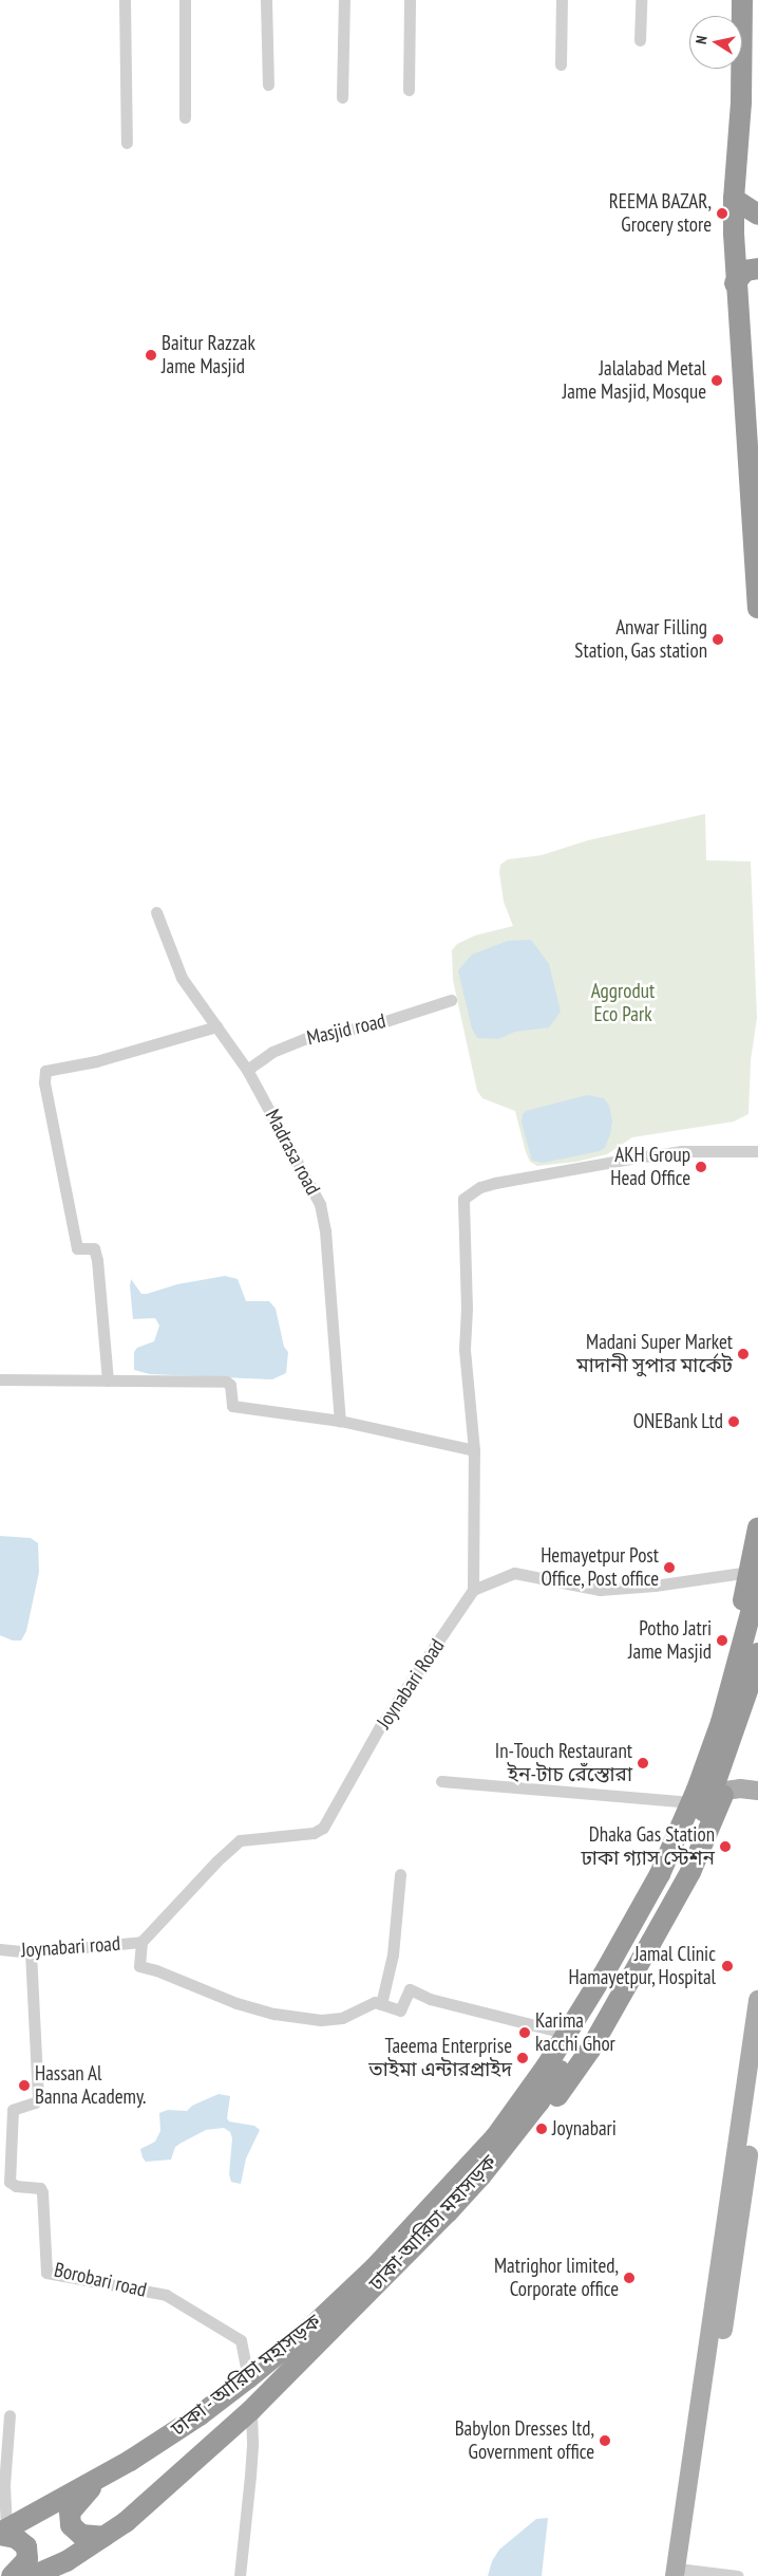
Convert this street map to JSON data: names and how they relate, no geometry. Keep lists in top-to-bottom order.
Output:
{
  "streets": {
    "highway": ["ঢাকা-আরিচা মহাসড়ক", "ঢাকা - আরিচা মহাসড়ক"],
    "street": [
      "Masjid road",
      "Madrasa road",
      "Joynabari Road",
      "Joynabari road",
      "Borobari road"
    ]
  },
  "crossings": [
    ["Masjid road", "Madrasa road"],
    ["Joynabari Road", "Joynabari road"],
    ["Joynabari road", "Borobari road"],
    ["ঢাকা-আরিচা মহাসড়ক", "ঢাকা - আরিচা মহাসড়ক"],
    ["Borobari road", "ঢাকা - আরিচা মহাসড়ক"]
  ],
  "parks": ["Aggrodut Eco Park"],
  "places": [
    "REEMA BAZAR, Grocery store",
    "Baitur Razzak Jame Masjid",
    "Jalalabad Metal Jame Masjid, Mosque",
    "Anwar Filling Station, Gas station",
    "AKH Group Head Office",
    "Madani Super Market মাদানী সুপার মার্কেট",
    "ONEBank Ltd",
    "Hemayetpur Post Office, Post office",
    "Potho Jatri Jame Masjid",
    "In-Touch Restaurant ইন-টাচ রেঁস্তোরা",
    "Dhaka Gas Station ঢাকা গ্যাস স্টেশন",
    "Jamal Clinic Hamayetpur, Hospital",
    "Karima kacchi Ghor",
    "Taeema Enterprise তাইমা এন্টারপ্রাইদ",
    "Hassan Al Banna Academy.",
    "Joynabari",
    "Matrighor limited, Corporate office",
    "Babylon Dresses ltd, Government office"
  ],
  "north": "left"
}
